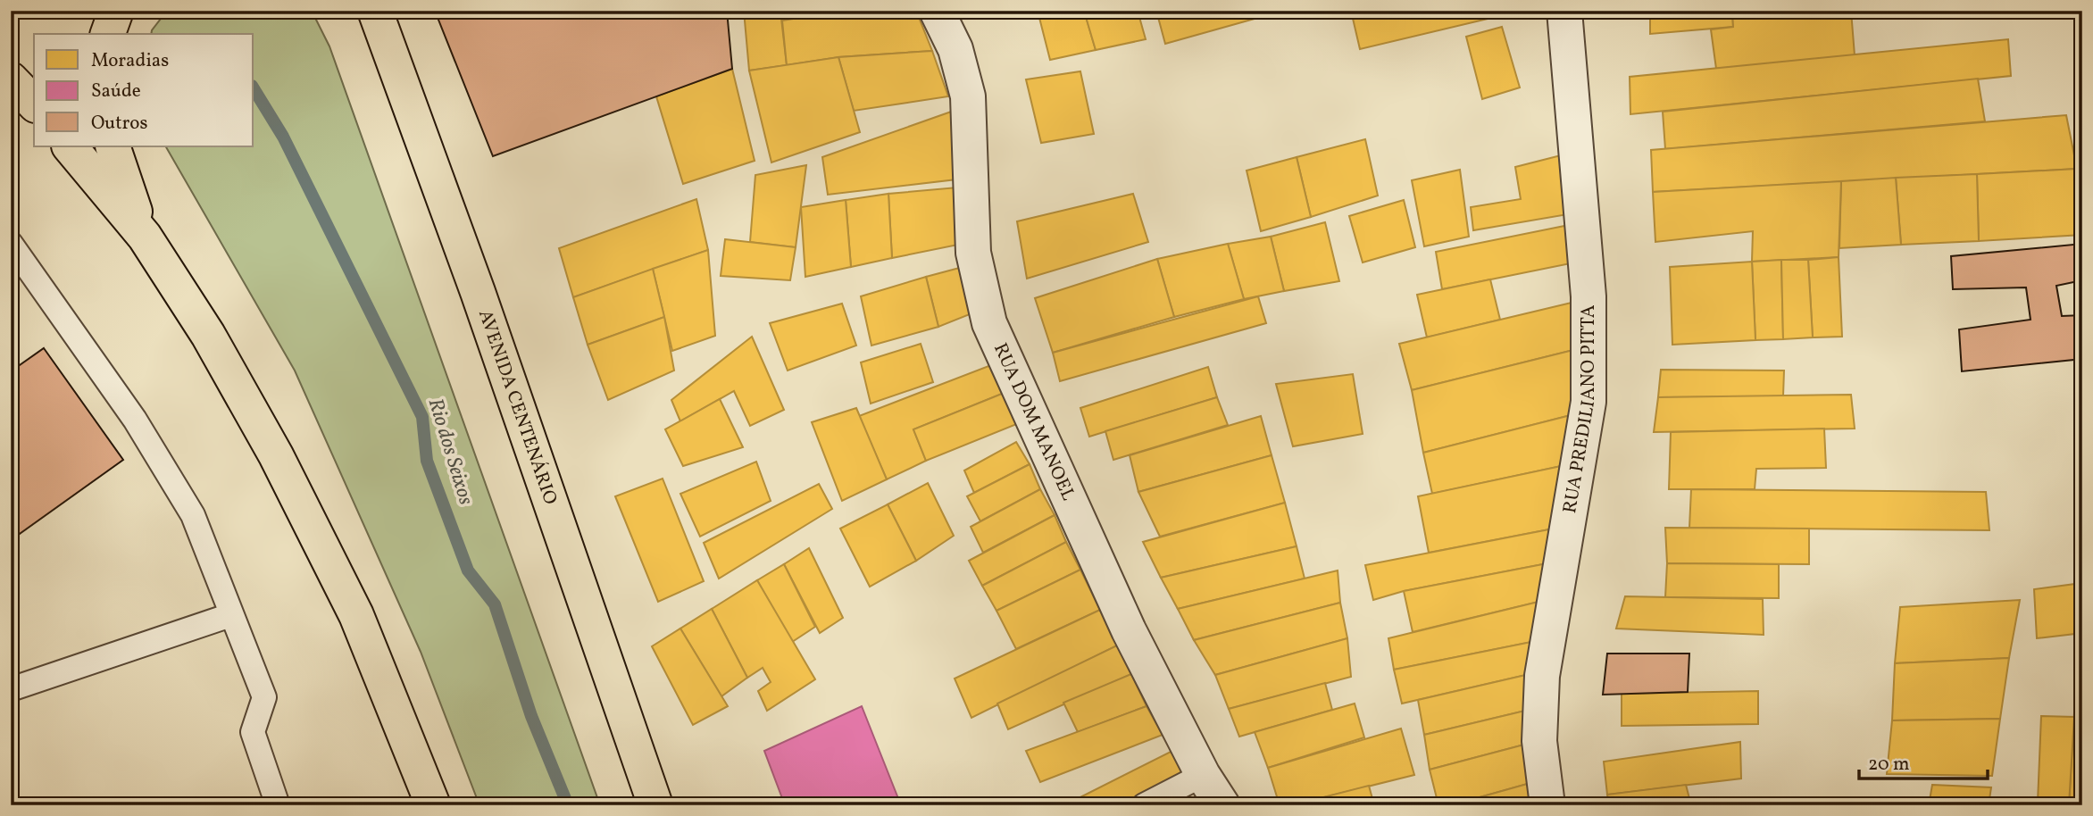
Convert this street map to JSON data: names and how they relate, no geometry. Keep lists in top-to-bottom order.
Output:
{
  "streets": {
    "main road": ["AVENIDA CENTENÁRIO"],
    "street": ["RUA PREDILIANO PITTA", "RUA DOM MANOEL"]
  },
  "water": ["Rio dos Seixos"],
  "legend": ["Moradias", "Saúde", "Outros"],
  "scale_bar": "20 m"
}
